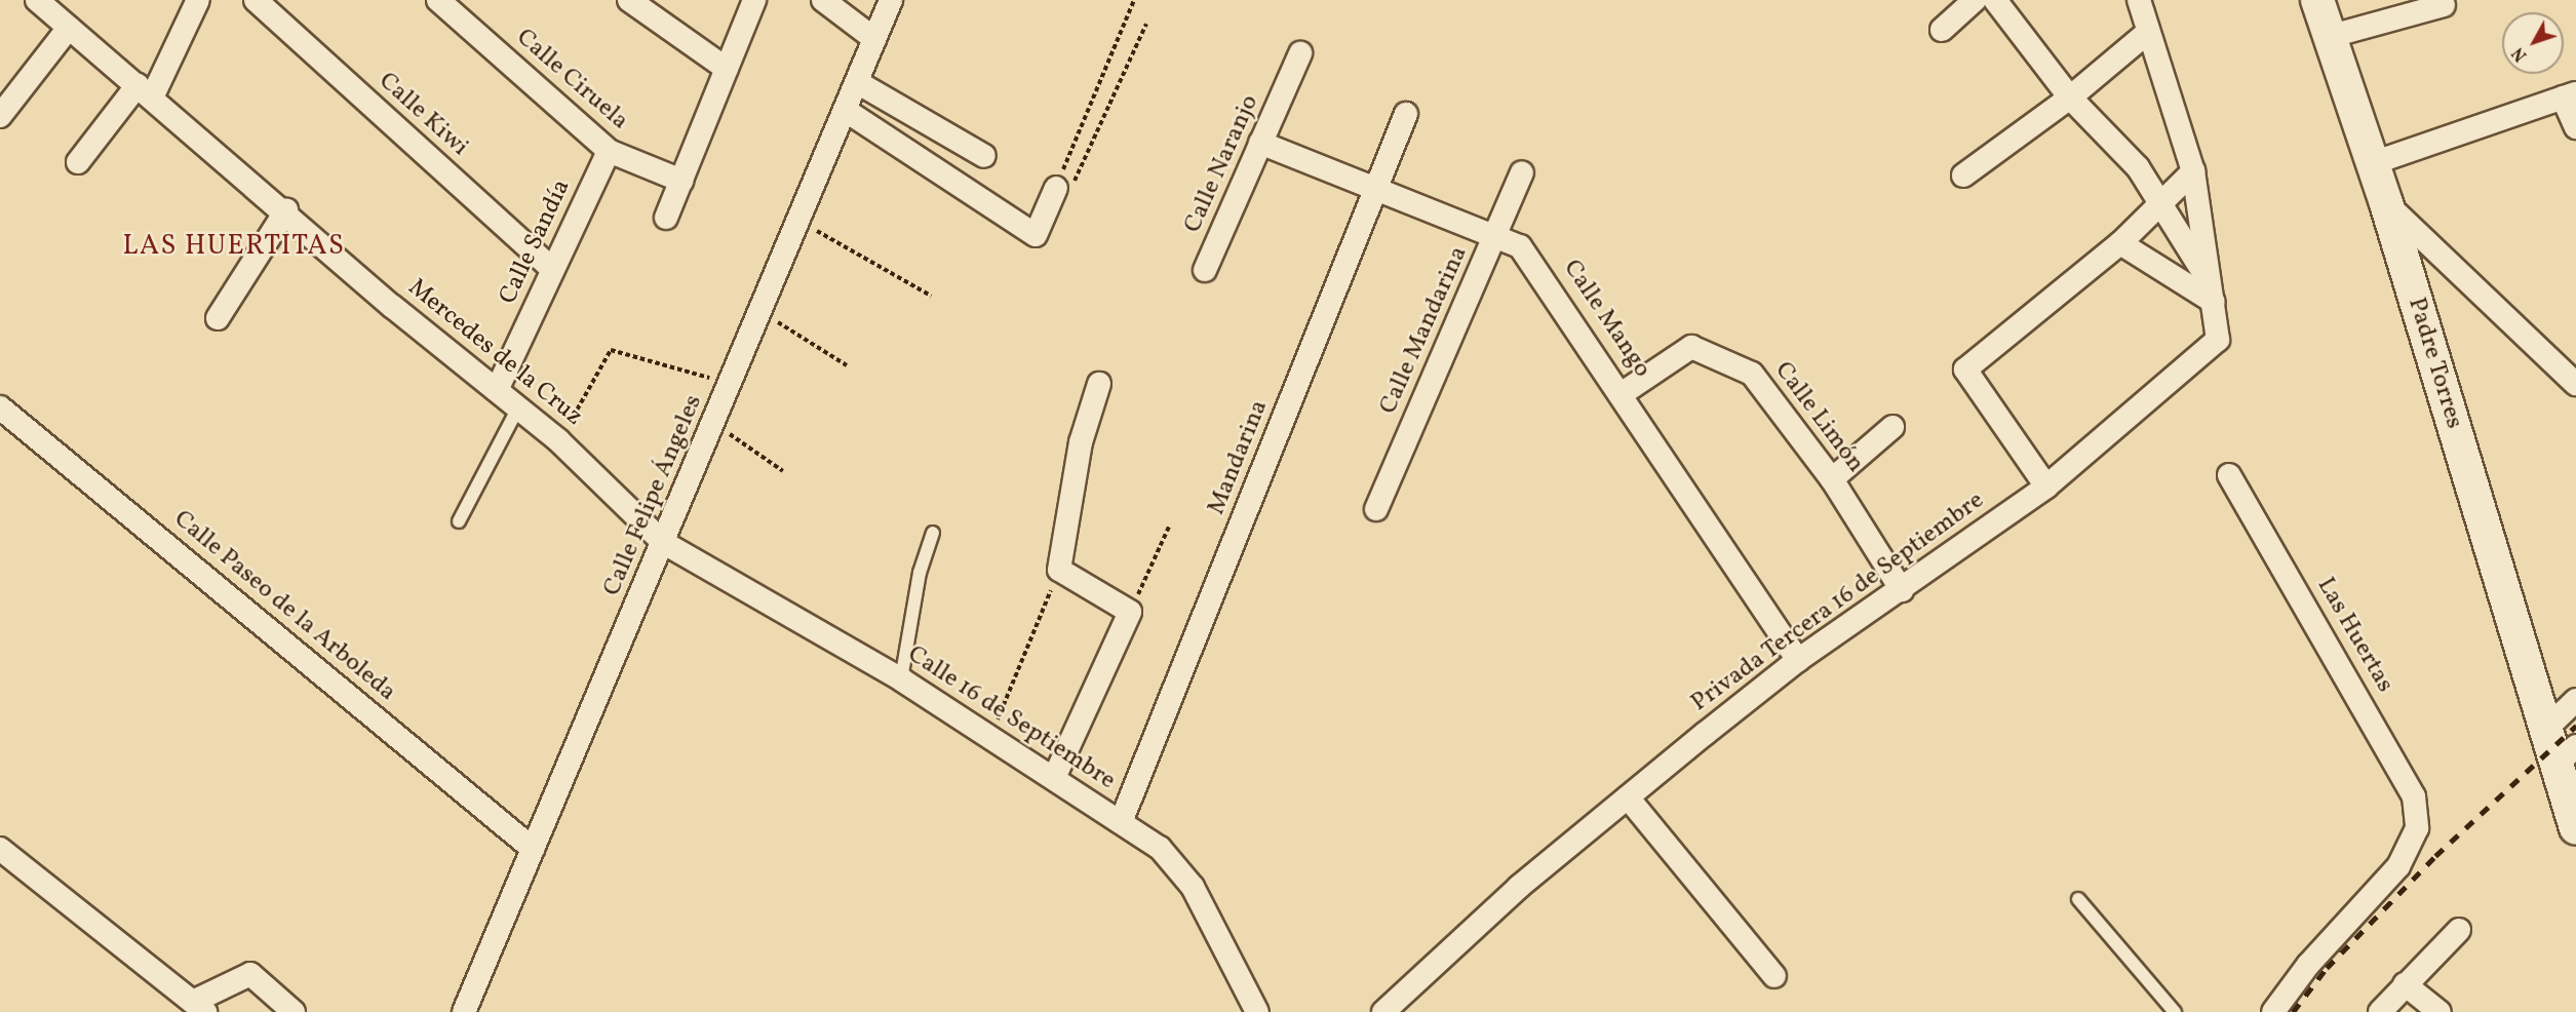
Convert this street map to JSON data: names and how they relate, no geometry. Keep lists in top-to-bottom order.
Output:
{
  "streets": {
    "street": [
      "Calle Ciruela",
      "Calle Kiwi",
      "Calle Naranjo",
      "Calle Sandía",
      "Calle Mango",
      "Calle Mandarina",
      "Mercedes de la Cruz",
      "Padre Torres",
      "Calle Limón",
      "Mandarina",
      "Calle Felipe Ángeles",
      "Privada Tercera 16 de Septiembre",
      "Calle Paseo de la Arboleda",
      "Las Huertas",
      "Calle 16 de Septiembre"
    ]
  },
  "crossings": [
    ["Calle Ciruela", "Calle Sandía"],
    ["Calle Kiwi", "Calle Sandía"],
    ["Calle Naranjo", "Calle Mango"],
    ["Calle Sandía", "Mercedes de la Cruz"],
    ["Calle Mango", "Calle Mandarina"],
    ["Calle Mango", "Calle Limón"],
    ["Calle Mango", "Mandarina"],
    ["Calle Mango", "Privada Tercera 16 de Septiembre"],
    ["Mercedes de la Cruz", "Calle Felipe Ángeles"],
    ["Mercedes de la Cruz", "Calle 16 de Septiembre"],
    ["Calle Limón", "Privada Tercera 16 de Septiembre"],
    ["Mandarina", "Calle 16 de Septiembre"],
    ["Calle Felipe Ángeles", "Calle Paseo de la Arboleda"],
    ["Calle Felipe Ángeles", "Calle 16 de Septiembre"]
  ],
  "districts": ["LAS HUERTITAS"],
  "north": "bottom left"
}
